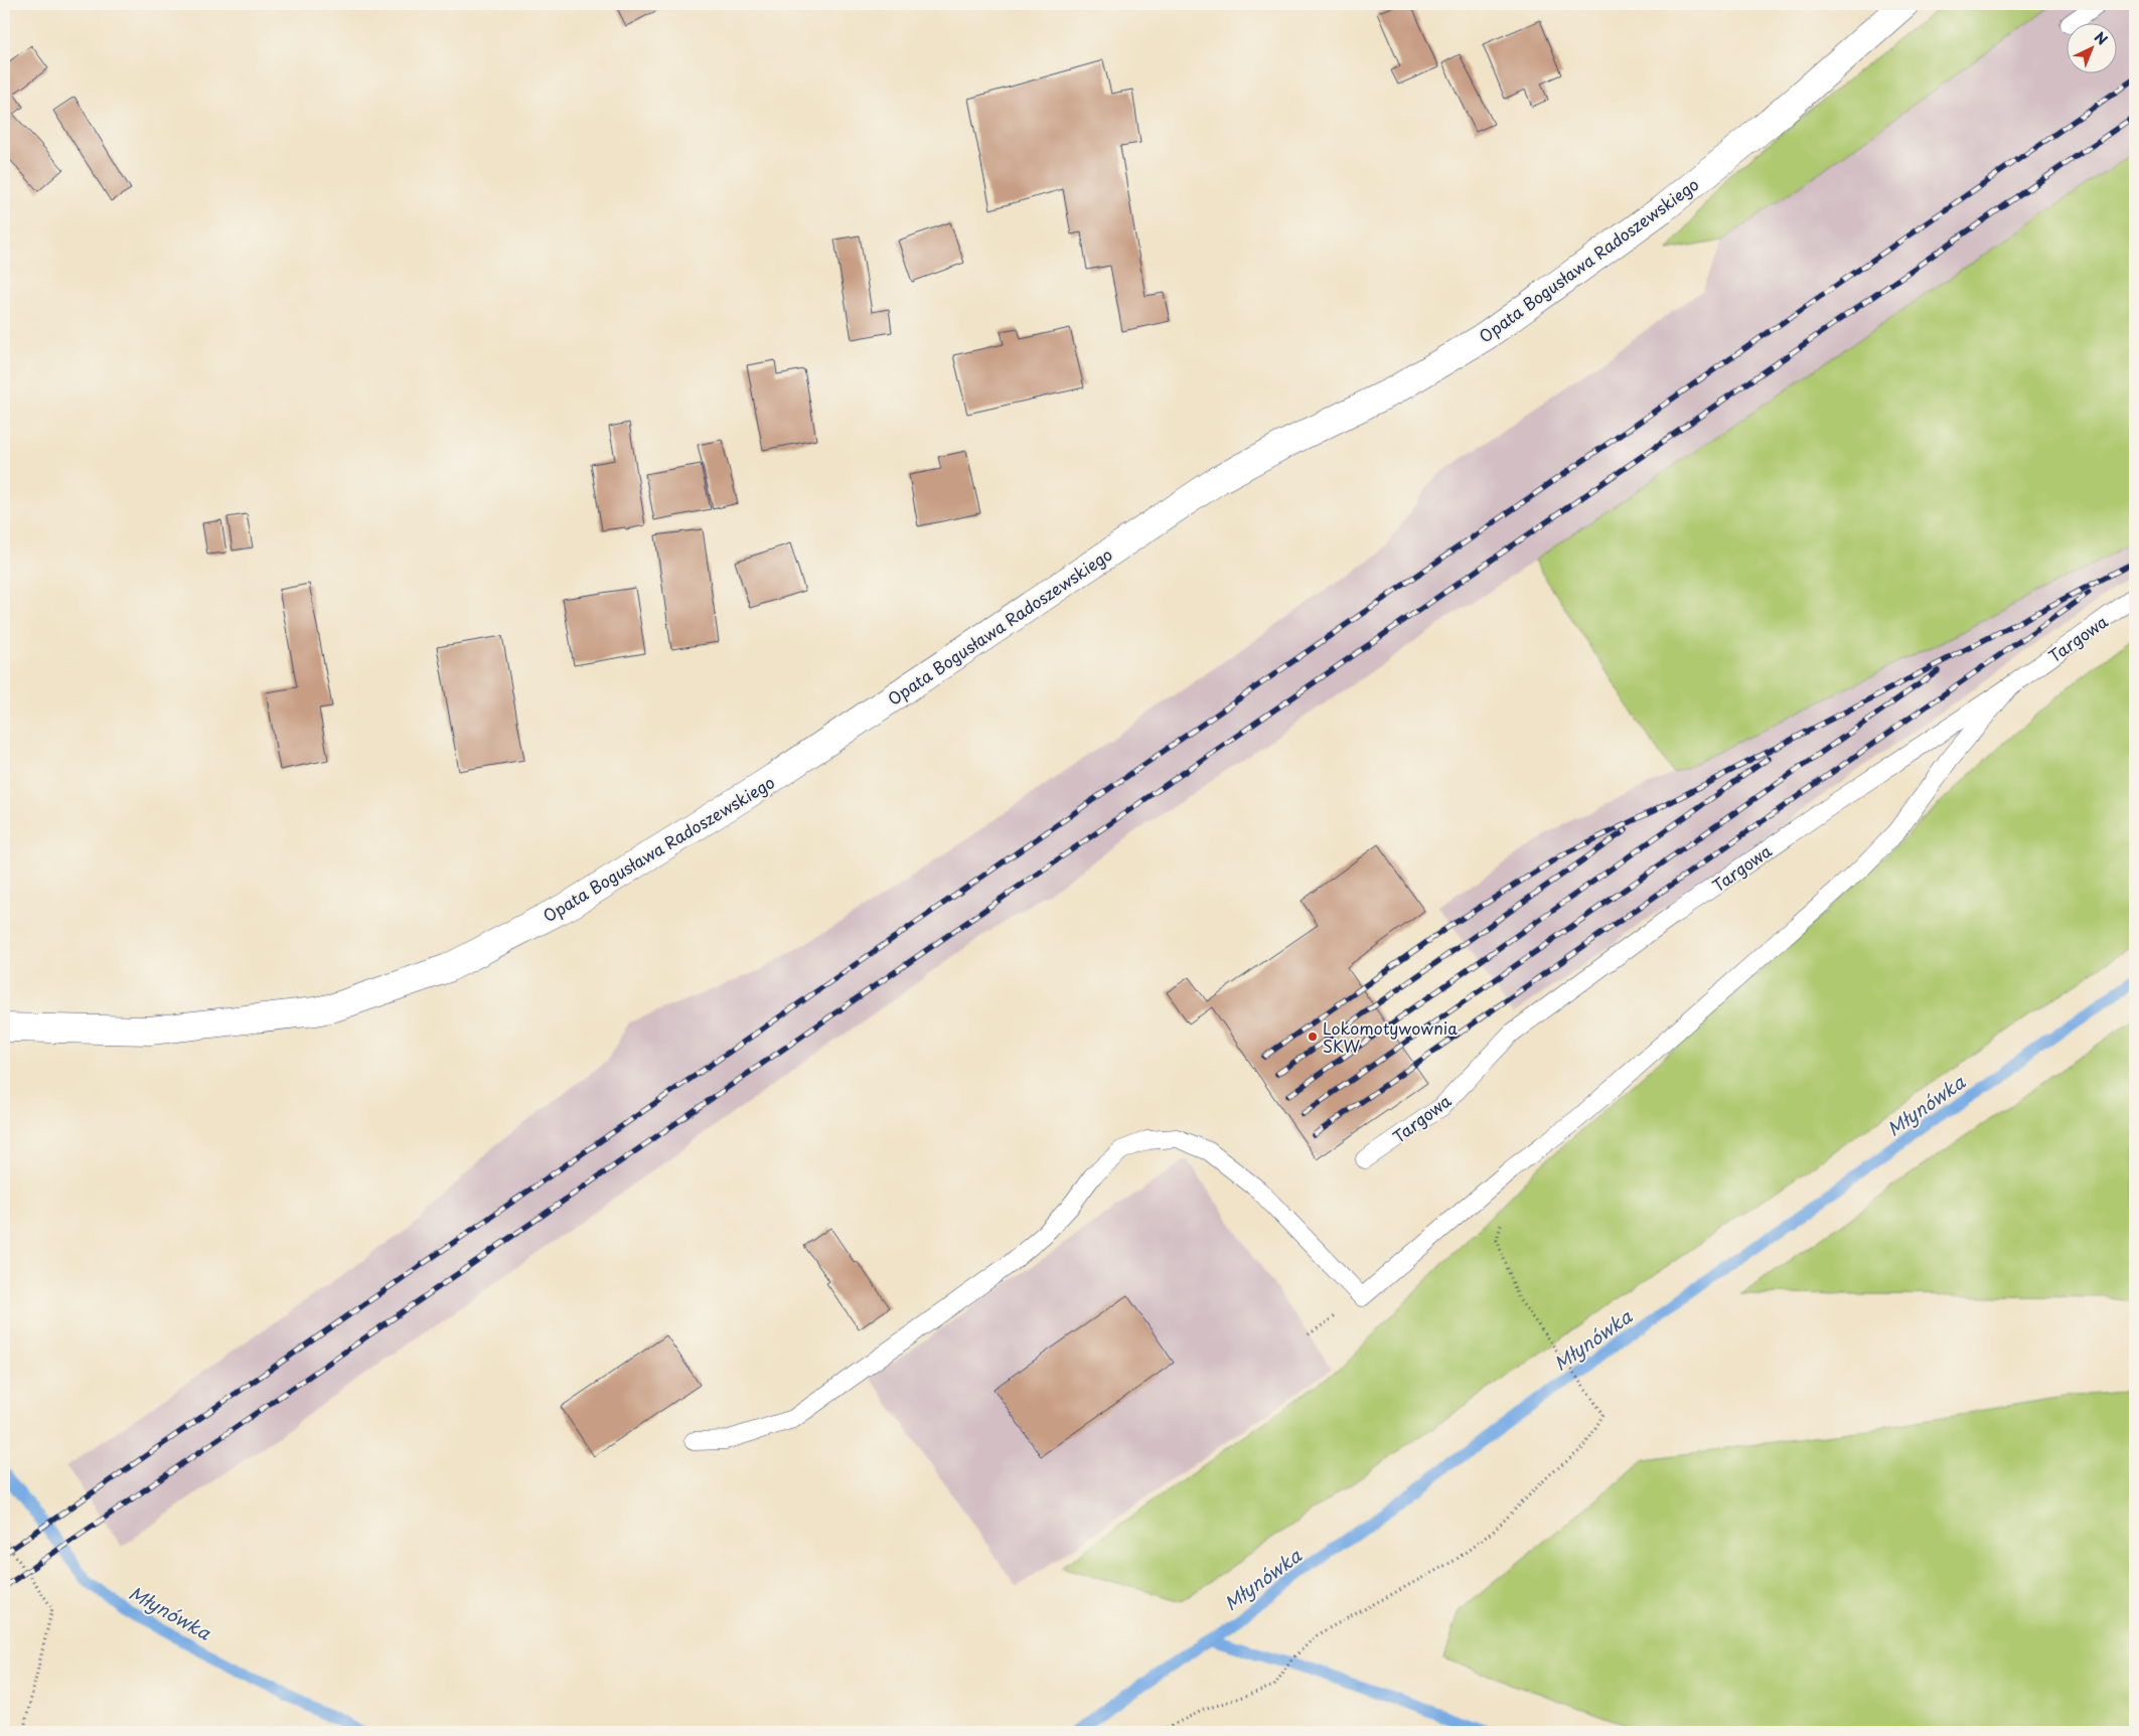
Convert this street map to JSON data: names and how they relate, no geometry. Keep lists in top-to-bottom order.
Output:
{
  "streets": {
    "street": ["Opata Bogusława Radoszewskiego"],
    "lane": ["Targowa"]
  },
  "water": ["Młynówka"],
  "places": ["Lokomotywownia SKW"],
  "north": "top right"
}
